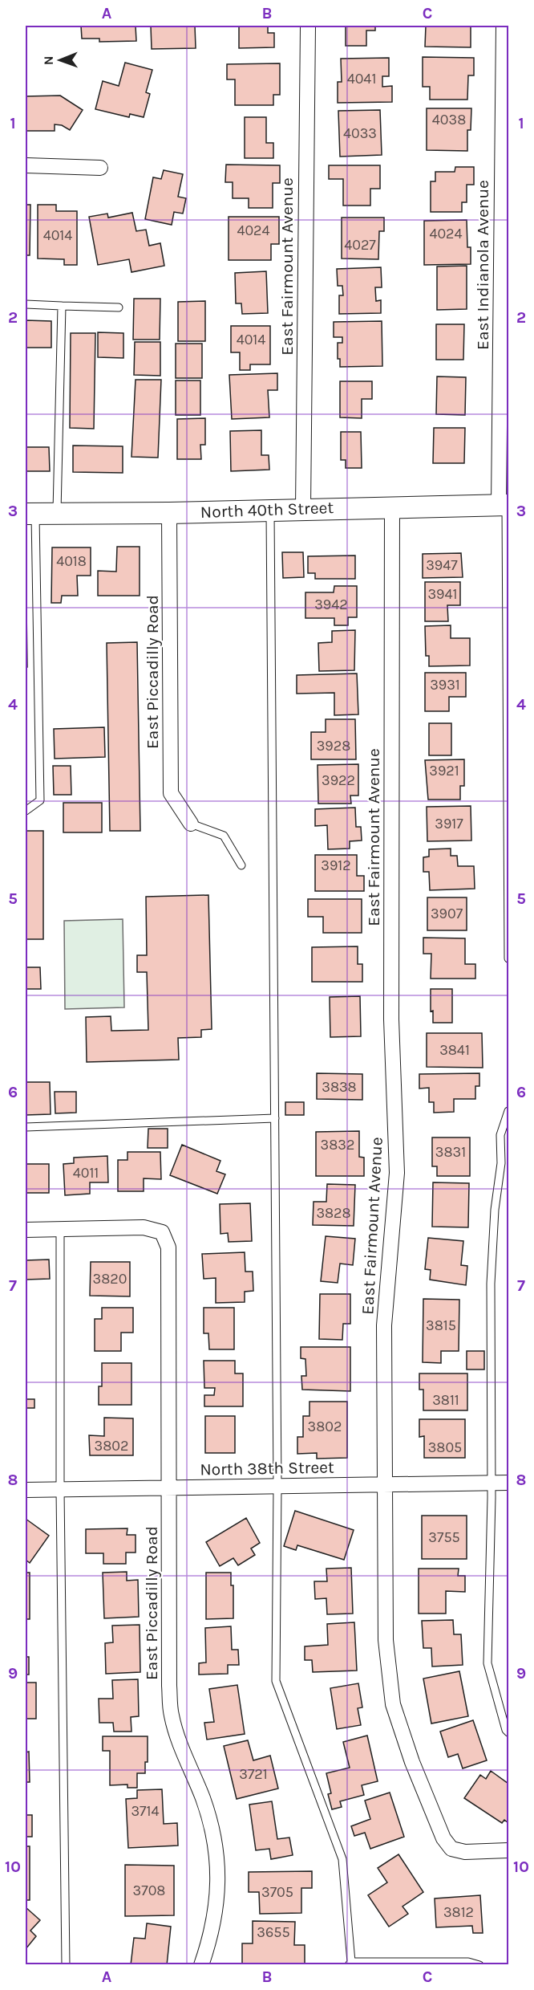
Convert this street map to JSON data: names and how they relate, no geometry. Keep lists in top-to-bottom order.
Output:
{
  "streets": {
    "main road": ["North 40th Street"],
    "street": [
      "East Indianola Avenue",
      "East Fairmount Avenue",
      "East Piccadilly Road",
      "North 38th Street"
    ]
  },
  "crossings": [
    ["East Indianola Avenue", "North 40th Street"],
    ["East Fairmount Avenue", "North 40th Street"],
    ["East Fairmount Avenue", "North 38th Street"],
    ["North 40th Street", "East Piccadilly Road"],
    ["East Piccadilly Road", "North 38th Street"]
  ],
  "house_numbers": [
    "4041",
    "4038",
    "4033",
    "4024",
    "4024",
    "4014",
    "4027",
    "4014",
    "4018",
    "3947",
    "3941",
    "3942",
    "3931",
    "3928",
    "3921",
    "3922",
    "3917",
    "3912",
    "3907",
    "3841",
    "3838",
    "3832",
    "3831",
    "4011",
    "3828",
    "3820",
    "3815",
    "3811",
    "3802",
    "3802",
    "3805",
    "3755",
    "3721",
    "3714",
    "3708",
    "3705",
    "3812",
    "3655"
  ],
  "north": "left",
  "grid": {
    "columns": ["A", "B", "C"],
    "rows": [
      "1",
      "2",
      "3",
      "4",
      "5",
      "6",
      "7",
      "8",
      "9",
      "10"
    ]
  }
}
